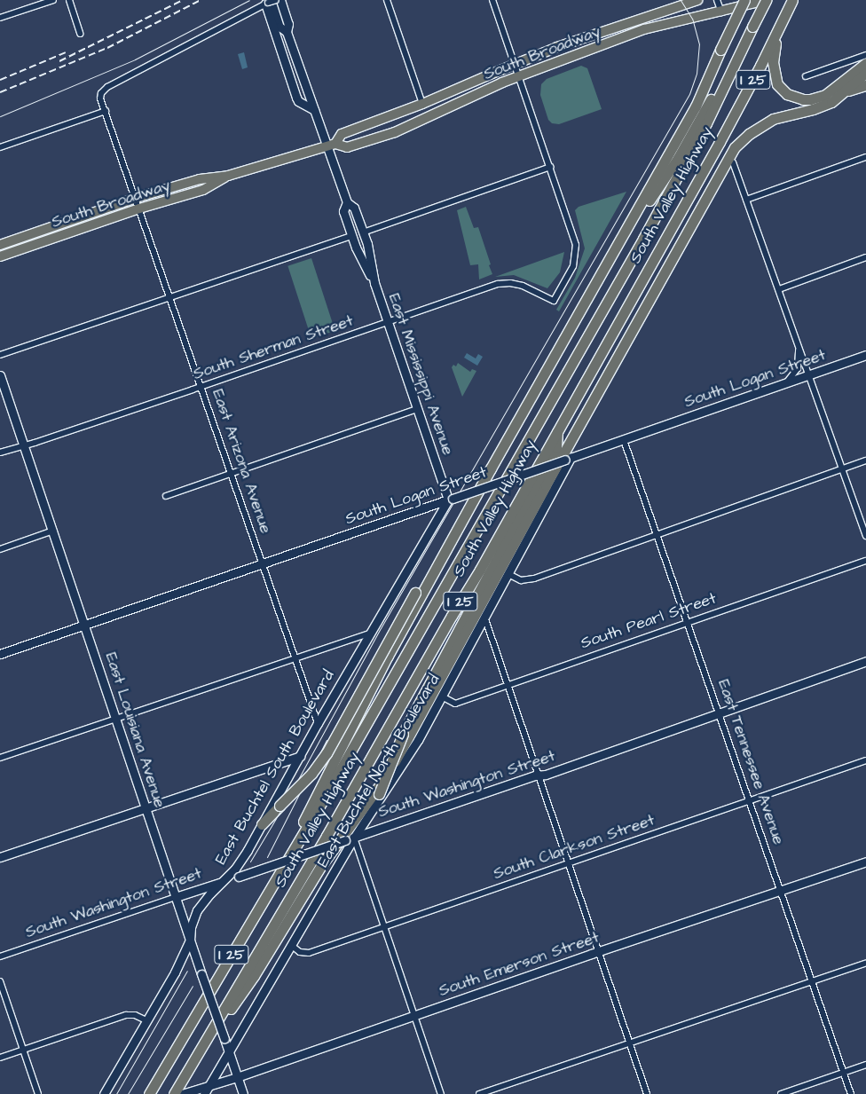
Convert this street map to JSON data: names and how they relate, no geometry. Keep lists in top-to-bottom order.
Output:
{
  "streets": {
    "highway": ["I 25", "South Valley Highway"],
    "main road": ["South Broadway"],
    "street": [
      "South Sherman Street",
      "East Mississippi Avenue",
      "South Logan Street",
      "East Arizona Avenue",
      "South Pearl Street",
      "East Louisiana Avenue",
      "East Tennessee Avenue",
      "East Buchtel South Boulevard",
      "East Buchtel North Boulevard",
      "South Washington Street",
      "South Clarkson Street",
      "South Emerson Street"
    ]
  },
  "crossings": [
    ["South Broadway", "South Valley Highway"],
    ["South Broadway", "East Mississippi Avenue"],
    ["South Broadway", "East Arizona Avenue"],
    ["South Sherman Street", "East Mississippi Avenue"],
    ["South Sherman Street", "East Arizona Avenue"],
    ["South Sherman Street", "East Louisiana Avenue"],
    ["East Mississippi Avenue", "South Logan Street"],
    ["East Mississippi Avenue", "East Buchtel South Boulevard"],
    ["South Logan Street", "East Arizona Avenue"],
    ["South Logan Street", "East Louisiana Avenue"],
    ["South Logan Street", "East Tennessee Avenue"],
    ["South Logan Street", "East Buchtel South Boulevard"],
    ["South Logan Street", "East Buchtel North Boulevard"],
    ["East Arizona Avenue", "East Buchtel South Boulevard"],
    ["South Pearl Street", "East Tennessee Avenue"],
    ["South Pearl Street", "East Buchtel North Boulevard"],
    ["East Louisiana Avenue", "East Buchtel South Boulevard"],
    ["East Louisiana Avenue", "East Buchtel North Boulevard"],
    ["East Louisiana Avenue", "South Washington Street"],
    ["East Louisiana Avenue", "South Emerson Street"],
    ["East Tennessee Avenue", "South Washington Street"],
    ["East Tennessee Avenue", "South Clarkson Street"],
    ["East Tennessee Avenue", "South Emerson Street"],
    ["East Buchtel South Boulevard", "South Washington Street"],
    ["East Buchtel North Boulevard", "South Washington Street"],
    ["East Buchtel North Boulevard", "South Clarkson Street"],
    ["East Buchtel North Boulevard", "South Emerson Street"]
  ]
}
